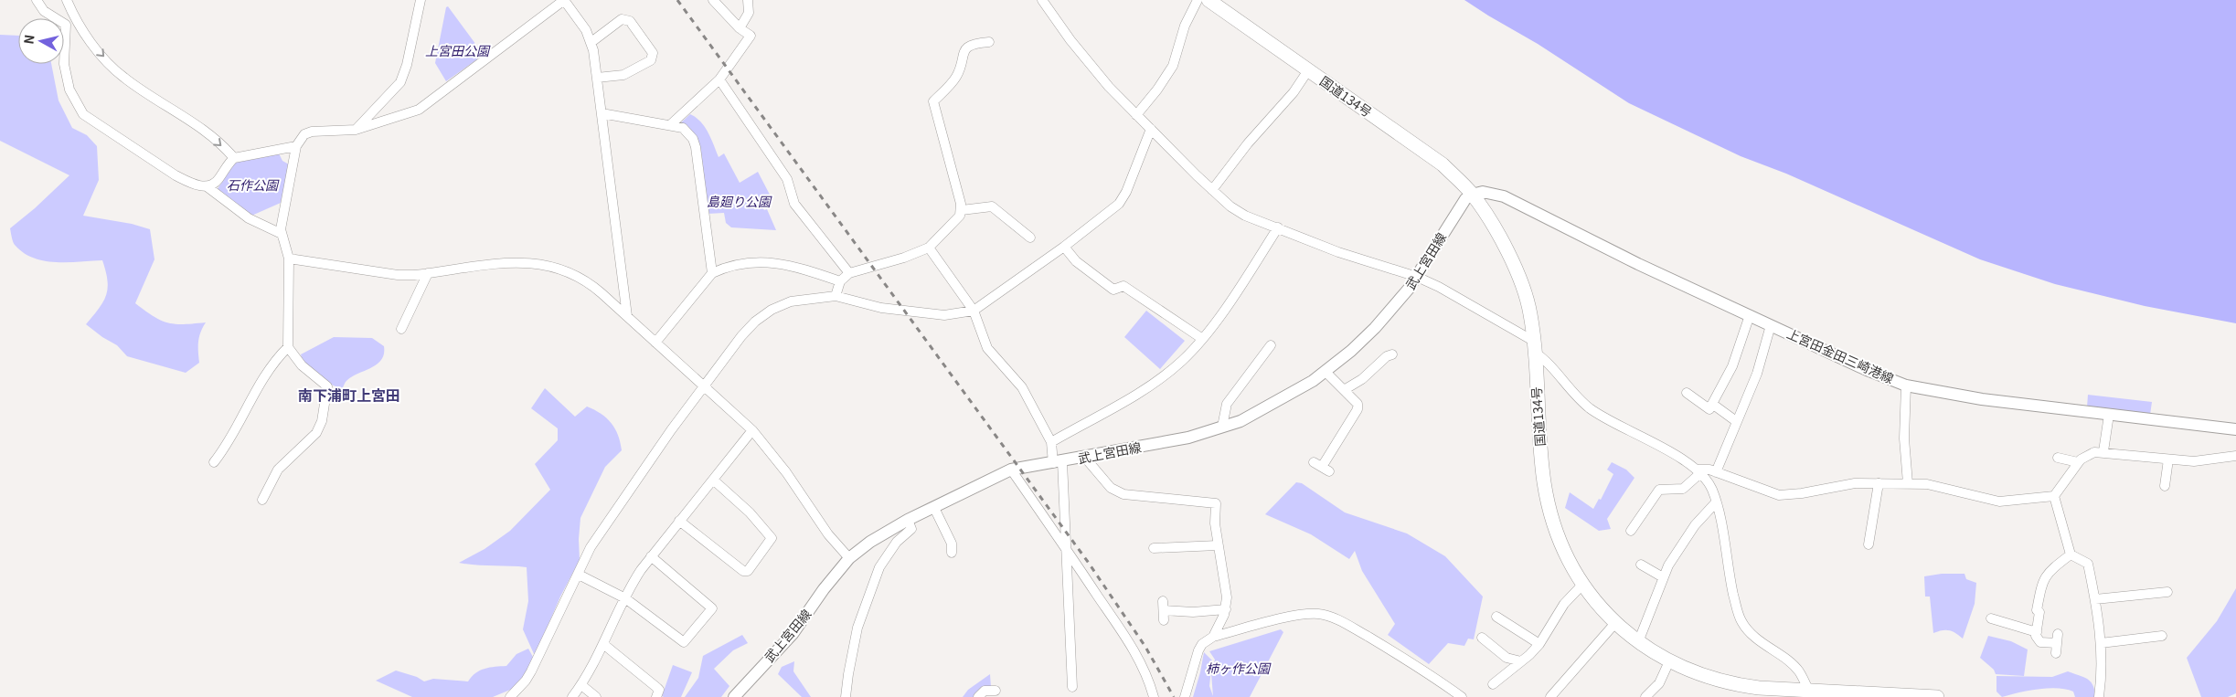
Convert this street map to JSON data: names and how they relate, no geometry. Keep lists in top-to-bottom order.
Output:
{
  "streets": {
    "highway": ["国道134号"],
    "main road": ["武上宮田線", "上宮田金田三崎港線"]
  },
  "crossings": [
    ["国道134号", "武上宮田線"],
    ["国道134号", "上宮田金田三崎港線"],
    ["武上宮田線", "上宮田金田三崎港線"]
  ],
  "districts": ["南下浦町上宮田"],
  "parks": [
    "上宮田公園",
    "石作公園",
    "島廻り公園",
    "柿ヶ作公園"
  ],
  "north": "left"
}
